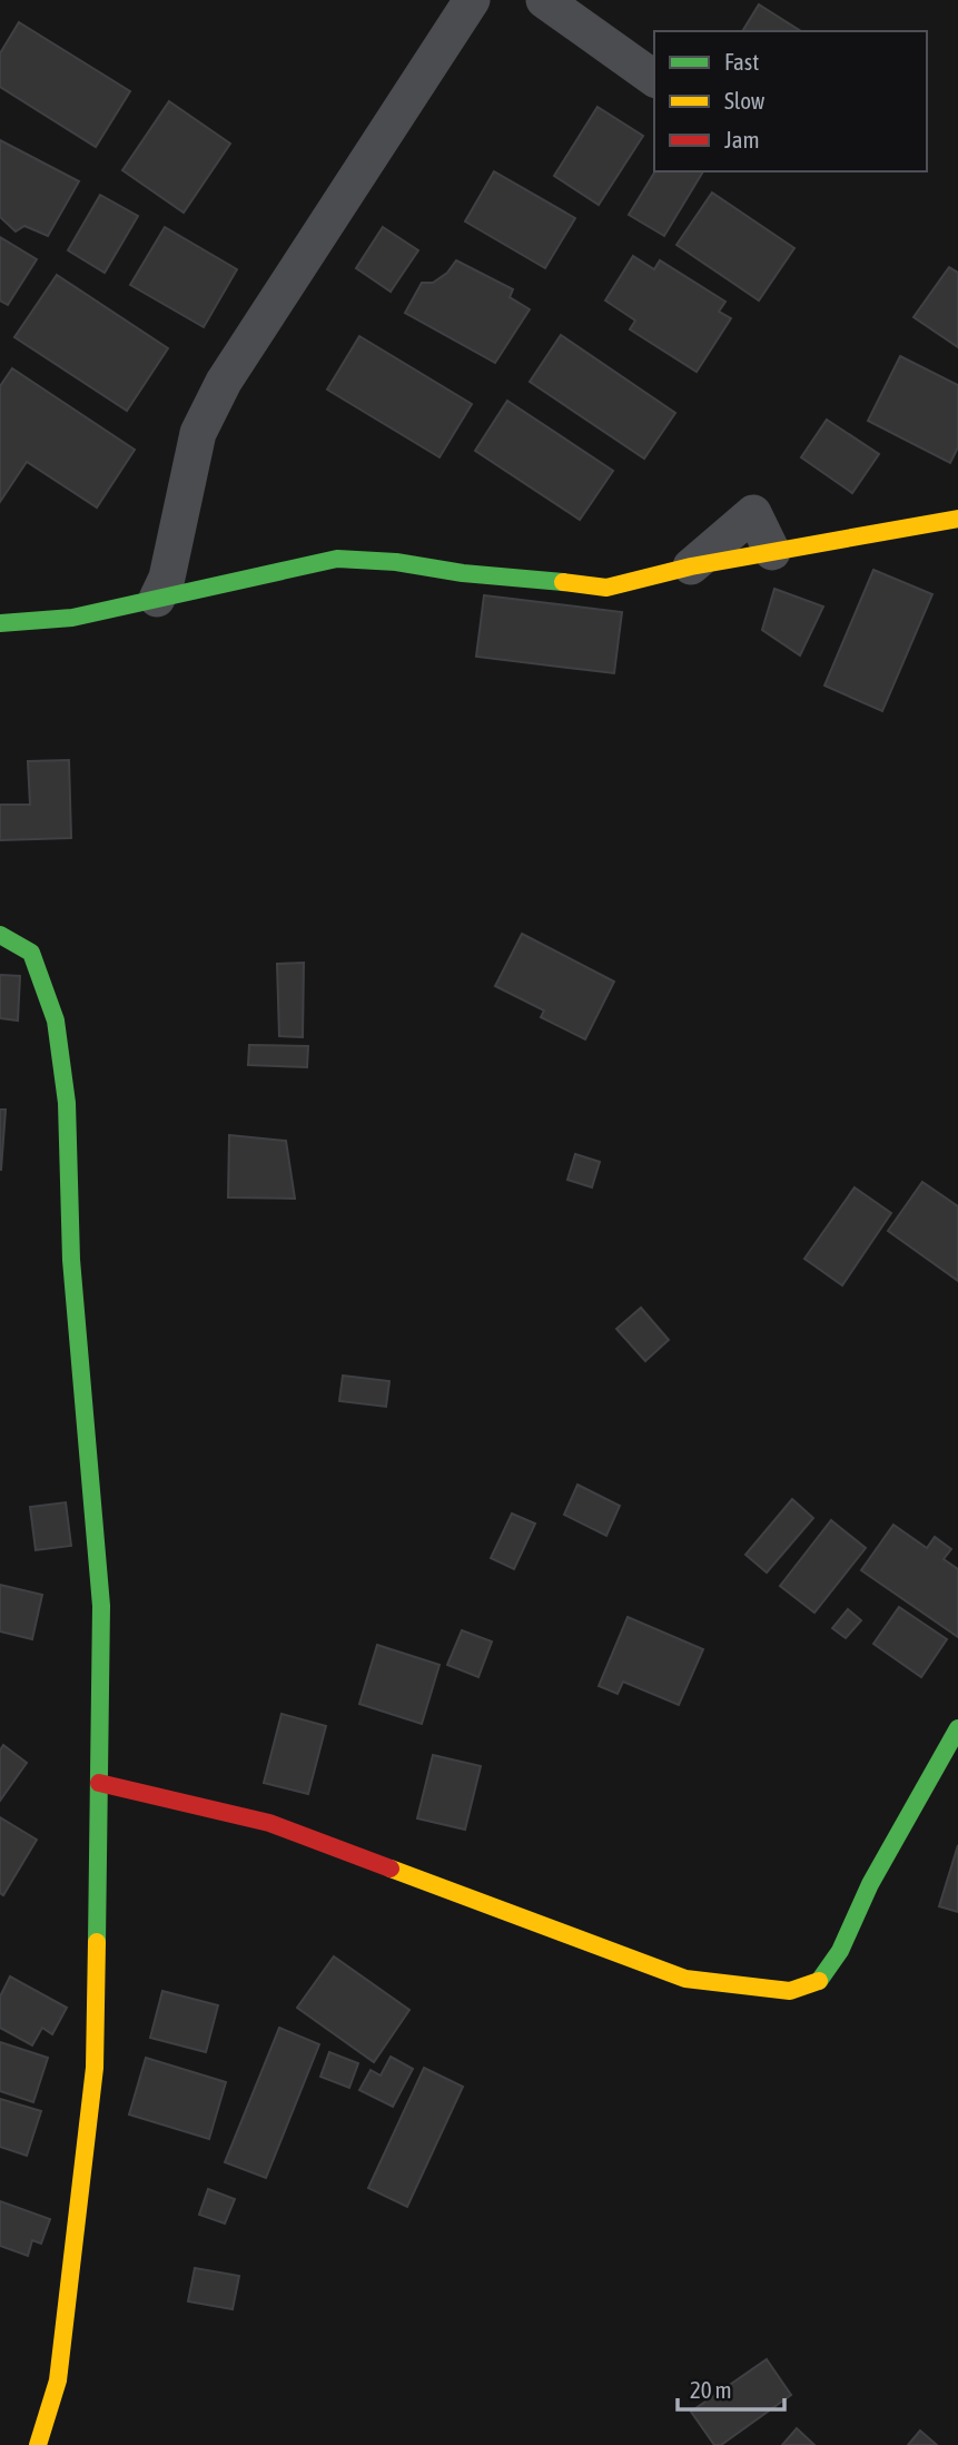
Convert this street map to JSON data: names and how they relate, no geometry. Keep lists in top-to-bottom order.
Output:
{
  "legend": ["Fast", "Slow", "Jam"],
  "scale_bar": "20 m"
}
